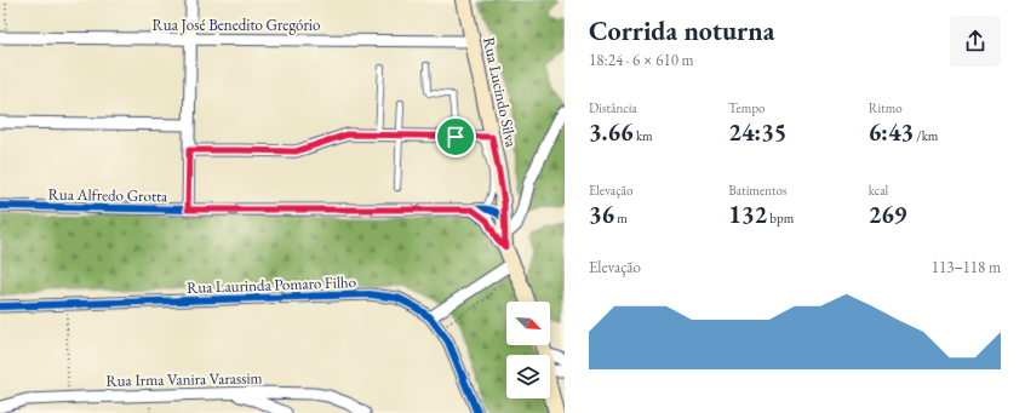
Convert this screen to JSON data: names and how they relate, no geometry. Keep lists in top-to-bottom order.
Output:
{
  "streets": {
    "street": [
      "Rua José Benedito Gregório",
      "Rua Lucindo Silva",
      "Rua Alfredo Grotta",
      "Rua Laurinda Pomaro Filho",
      "Rua Irma Vanira Varassim"
    ]
  },
  "crossings": [
    ["Rua José Benedito Gregório", "Rua Lucindo Silva"]
  ],
  "north": "bottom right",
  "page": {
    "heading": ["Corrida noturna", "18:24 · 6 × 610 m"],
    "stats": [
      ["Distância", "3.66 km"],
      ["Tempo", "24:35"],
      ["Ritmo", "6:43 /km"],
      ["Elevação", "36 m"],
      ["Batimentos", "132 bpm"],
      ["kcal", "269"]
    ],
    "chart": ["Elevação", "113–118 m"]
  }
}
